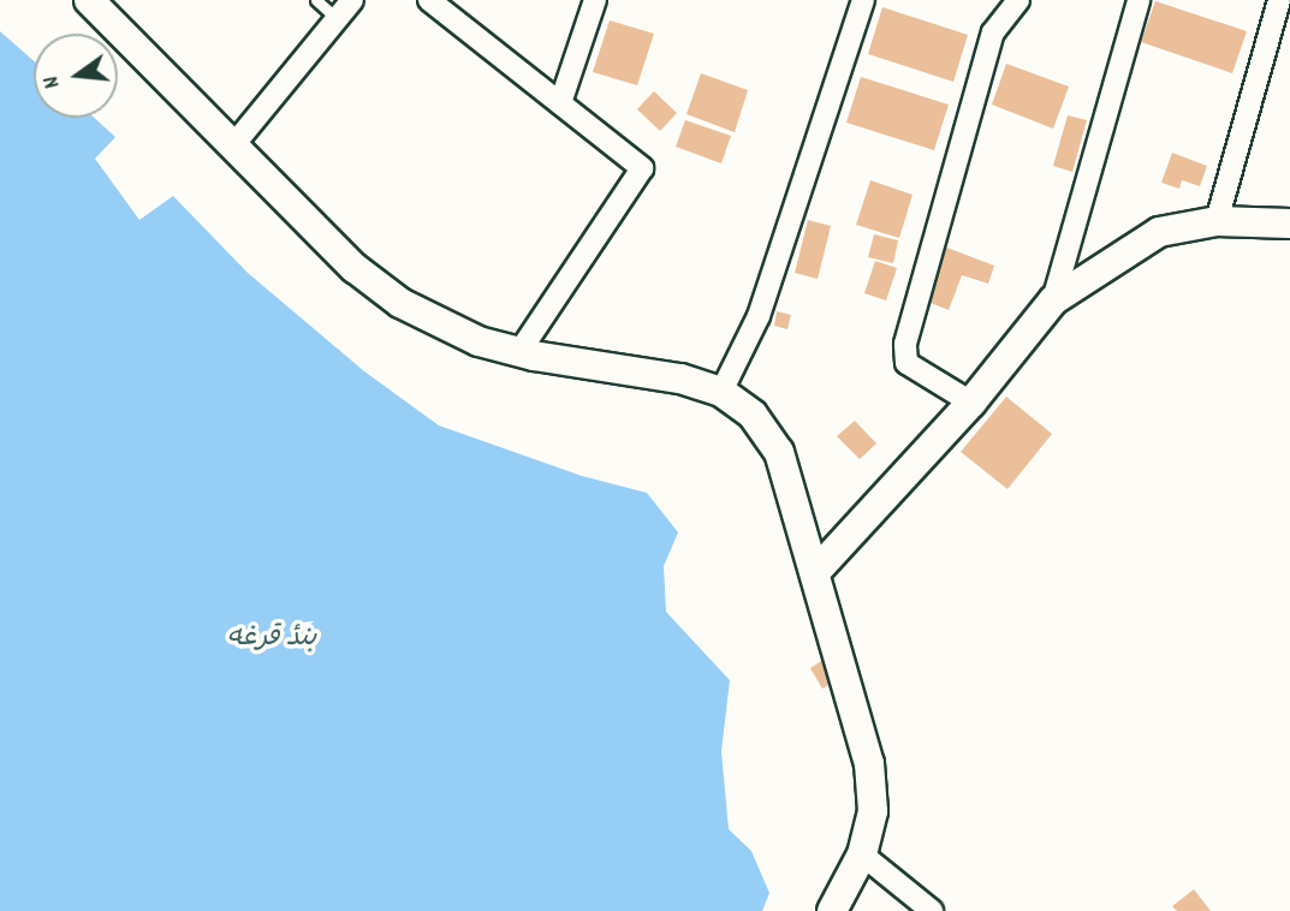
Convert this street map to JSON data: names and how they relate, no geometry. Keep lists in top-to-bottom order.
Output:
{
  "water": ["بندٔ قرغه"],
  "north": "left"
}
